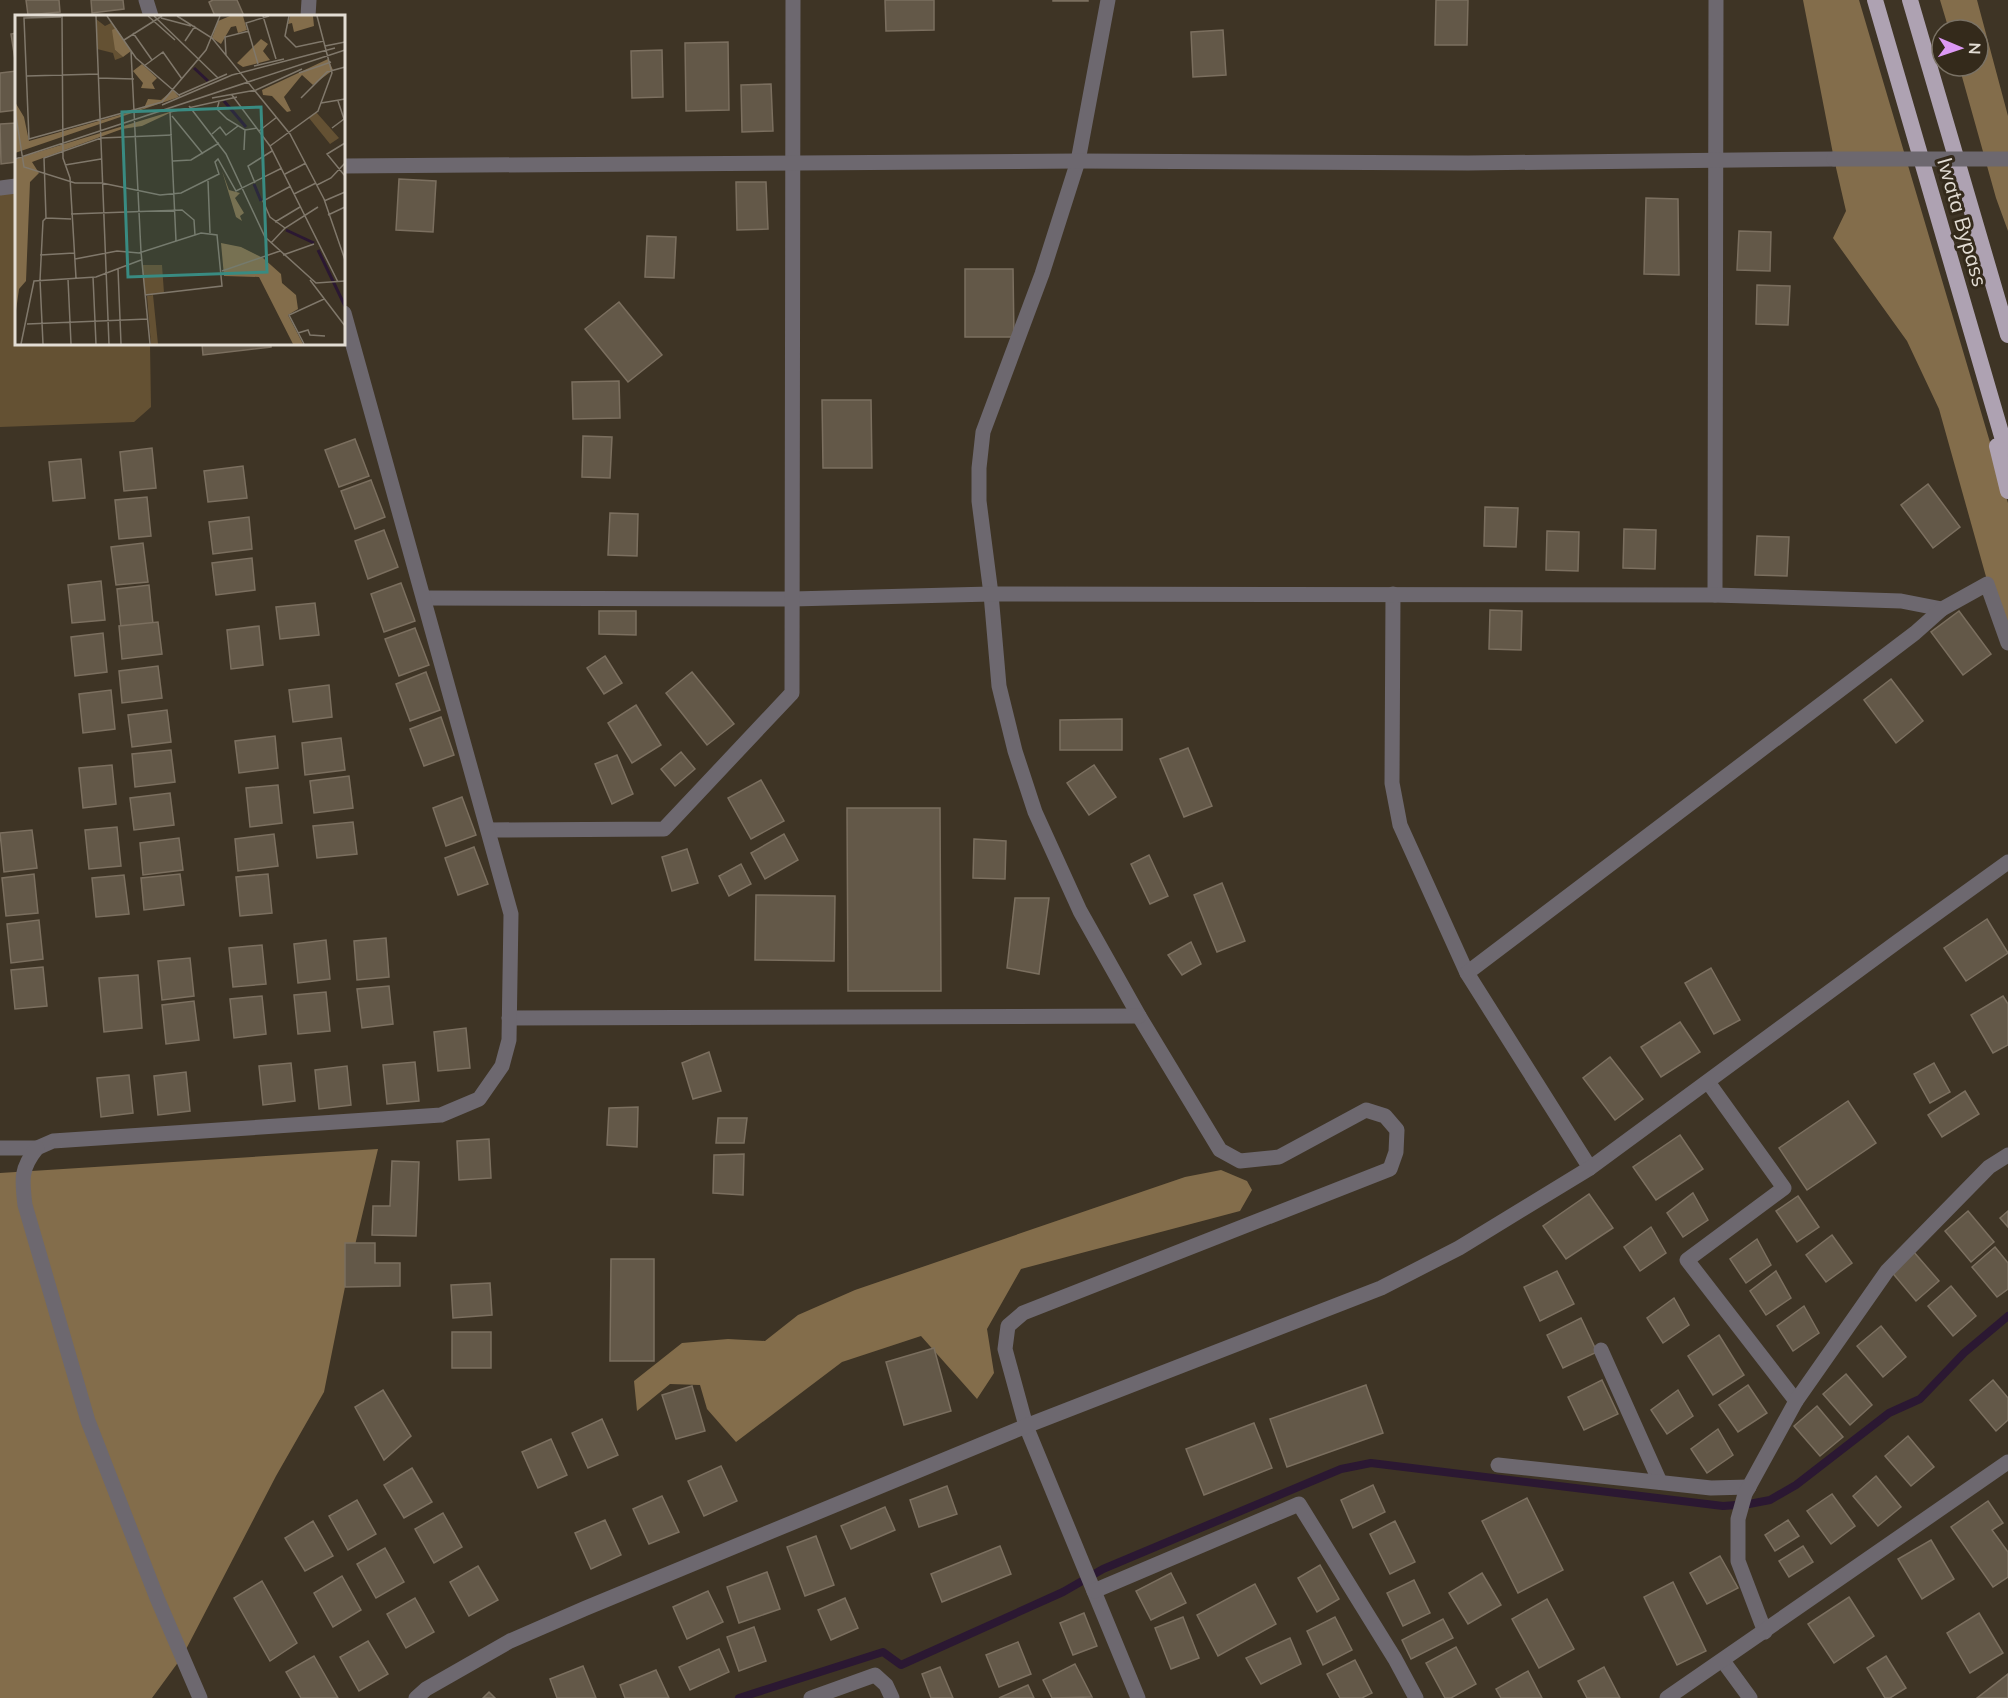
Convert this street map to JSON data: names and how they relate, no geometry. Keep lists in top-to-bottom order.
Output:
{
  "streets": {
    "highway": ["Iwata Bypass"]
  },
  "north": "right"
}
